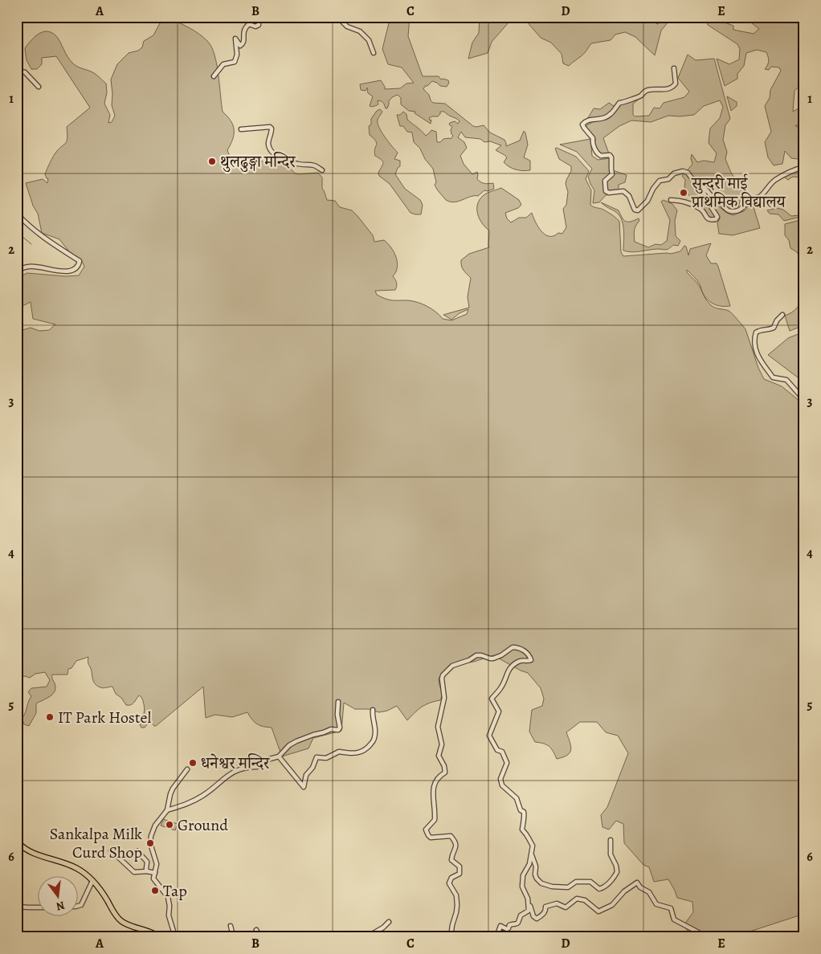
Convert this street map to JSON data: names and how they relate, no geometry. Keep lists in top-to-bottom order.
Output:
{
  "places": [
    "थुलढुङ्गा मन्दिर",
    "सुन्दरी माई प्राथमिक विद्यालय",
    "IT Park Hostel",
    "धनेश्वर मन्दिर",
    "Ground",
    "Sankalpa Milk Curd Shop",
    "Tap"
  ],
  "north": "bottom",
  "grid": {
    "columns": [
      "A",
      "B",
      "C",
      "D",
      "E"
    ],
    "rows": [
      "1",
      "2",
      "3",
      "4",
      "5",
      "6"
    ]
  }
}
